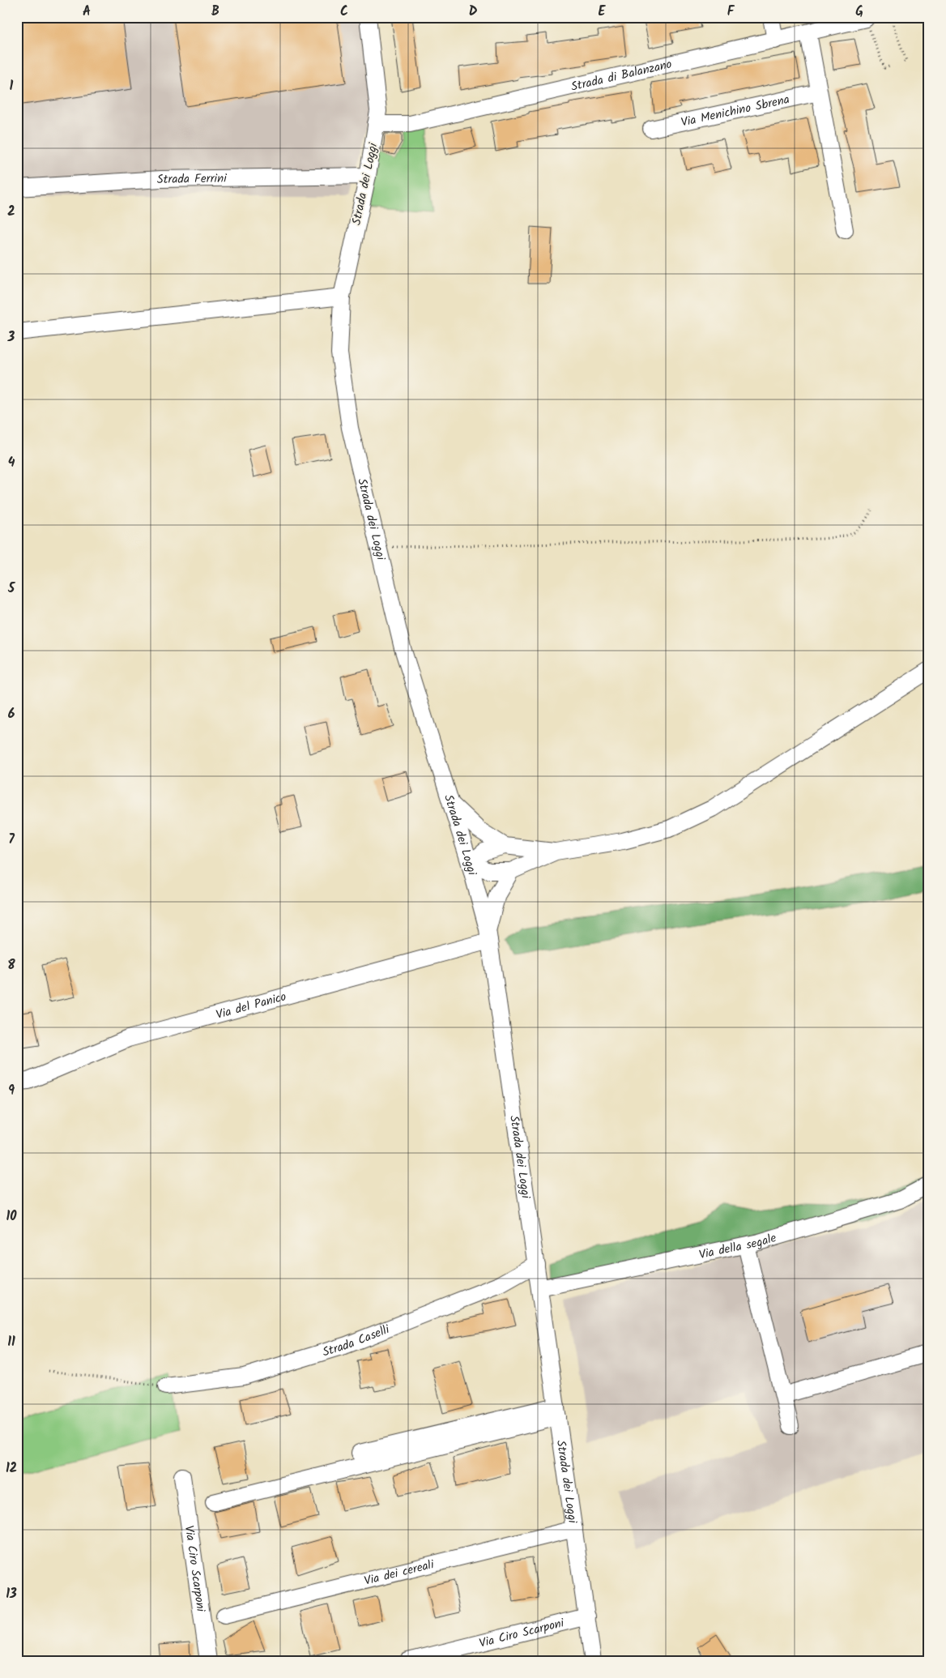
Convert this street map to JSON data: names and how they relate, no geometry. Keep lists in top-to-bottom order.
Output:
{
  "streets": {
    "street": [
      "Strada di Balanzano",
      "Via Menichino Sbrena",
      "Strada Ferrini",
      "Strada dei Loggi",
      "Via del Panico",
      "Via della segale",
      "Strada Caselli",
      "Via Ciro Scarponi",
      "Via dei cereali"
    ]
  },
  "crossings": [
    ["Strada di Balanzano", "Strada dei Loggi"],
    ["Strada Ferrini", "Strada dei Loggi"],
    ["Strada dei Loggi", "Via del Panico"],
    ["Strada dei Loggi", "Via della segale"],
    ["Strada dei Loggi", "Strada Caselli"],
    ["Strada dei Loggi", "Via Ciro Scarponi"],
    ["Strada dei Loggi", "Via dei cereali"]
  ],
  "grid": {
    "columns": [
      "A",
      "B",
      "C",
      "D",
      "E",
      "F",
      "G"
    ],
    "rows": [
      "1",
      "2",
      "3",
      "4",
      "5",
      "6",
      "7",
      "8",
      "9",
      "10",
      "11",
      "12",
      "13"
    ]
  }
}
